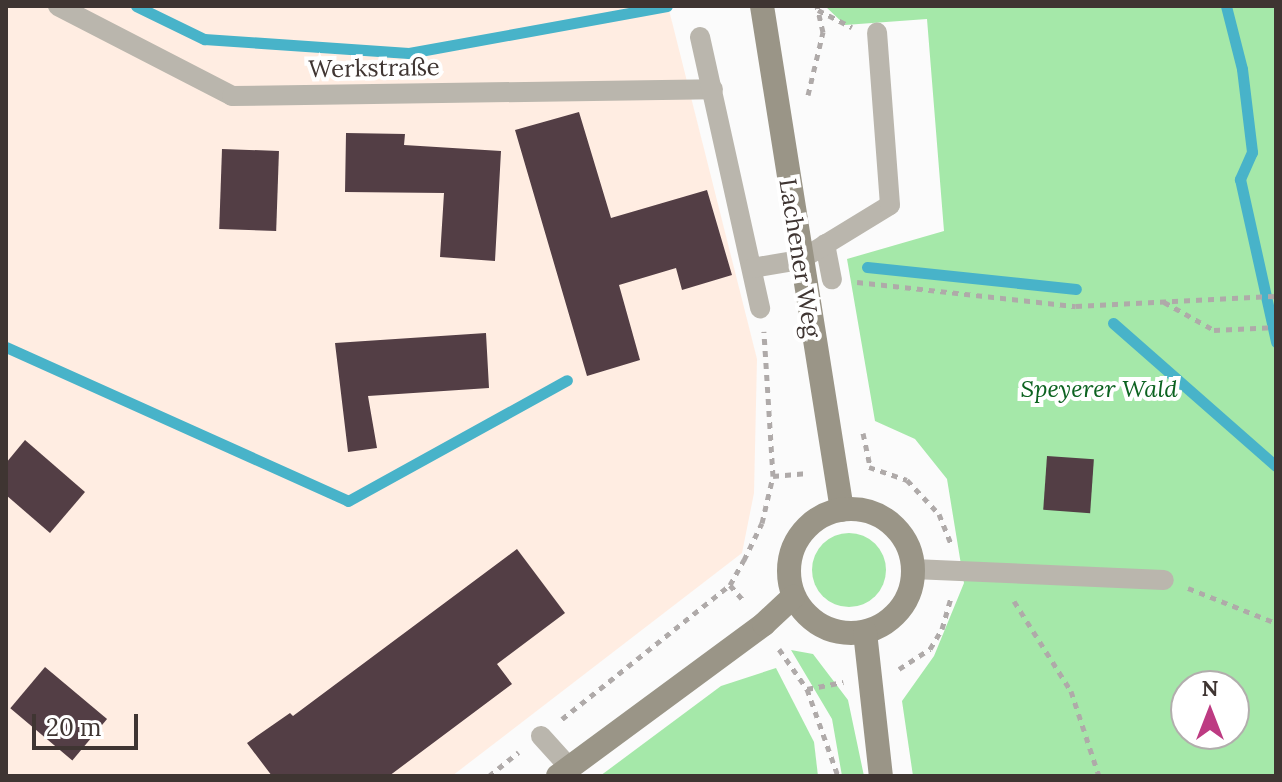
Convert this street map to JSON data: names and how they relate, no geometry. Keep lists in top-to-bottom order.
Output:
{
  "streets": {
    "main road": ["Lachener Weg"],
    "lane": ["Werkstraße"]
  },
  "parks": ["Speyerer Wald"],
  "scale_bar": "20 m",
  "north": "top"
}
